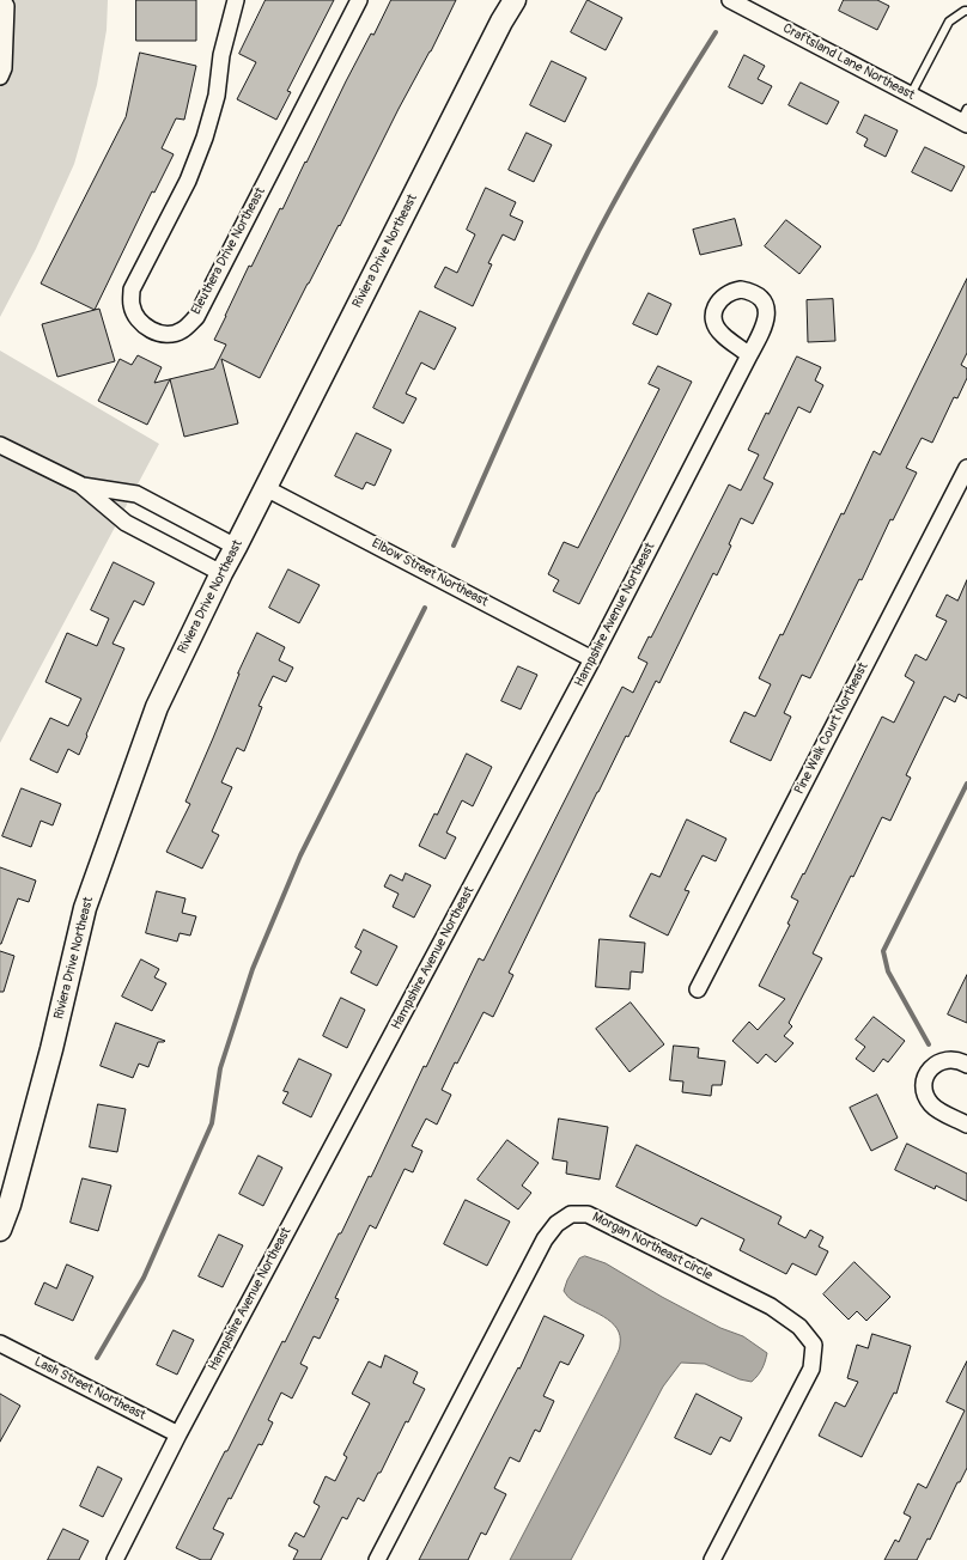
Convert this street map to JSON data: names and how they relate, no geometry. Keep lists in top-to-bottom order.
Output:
{
  "streets": {
    "street": [
      "Craftsland Lane Northeast",
      "Eleuthera Drive Northeast",
      "Riviera Drive Northeast",
      "Elbow Street Northeast",
      "Hampshire Avenue Northeast",
      "Pine Walk Court Northeast",
      "Morgan Northeast circle",
      "Lash Street Northeast"
    ]
  },
  "crossings": [
    ["Riviera Drive Northeast", "Elbow Street Northeast"],
    ["Elbow Street Northeast", "Hampshire Avenue Northeast"],
    ["Hampshire Avenue Northeast", "Lash Street Northeast"]
  ]
}
